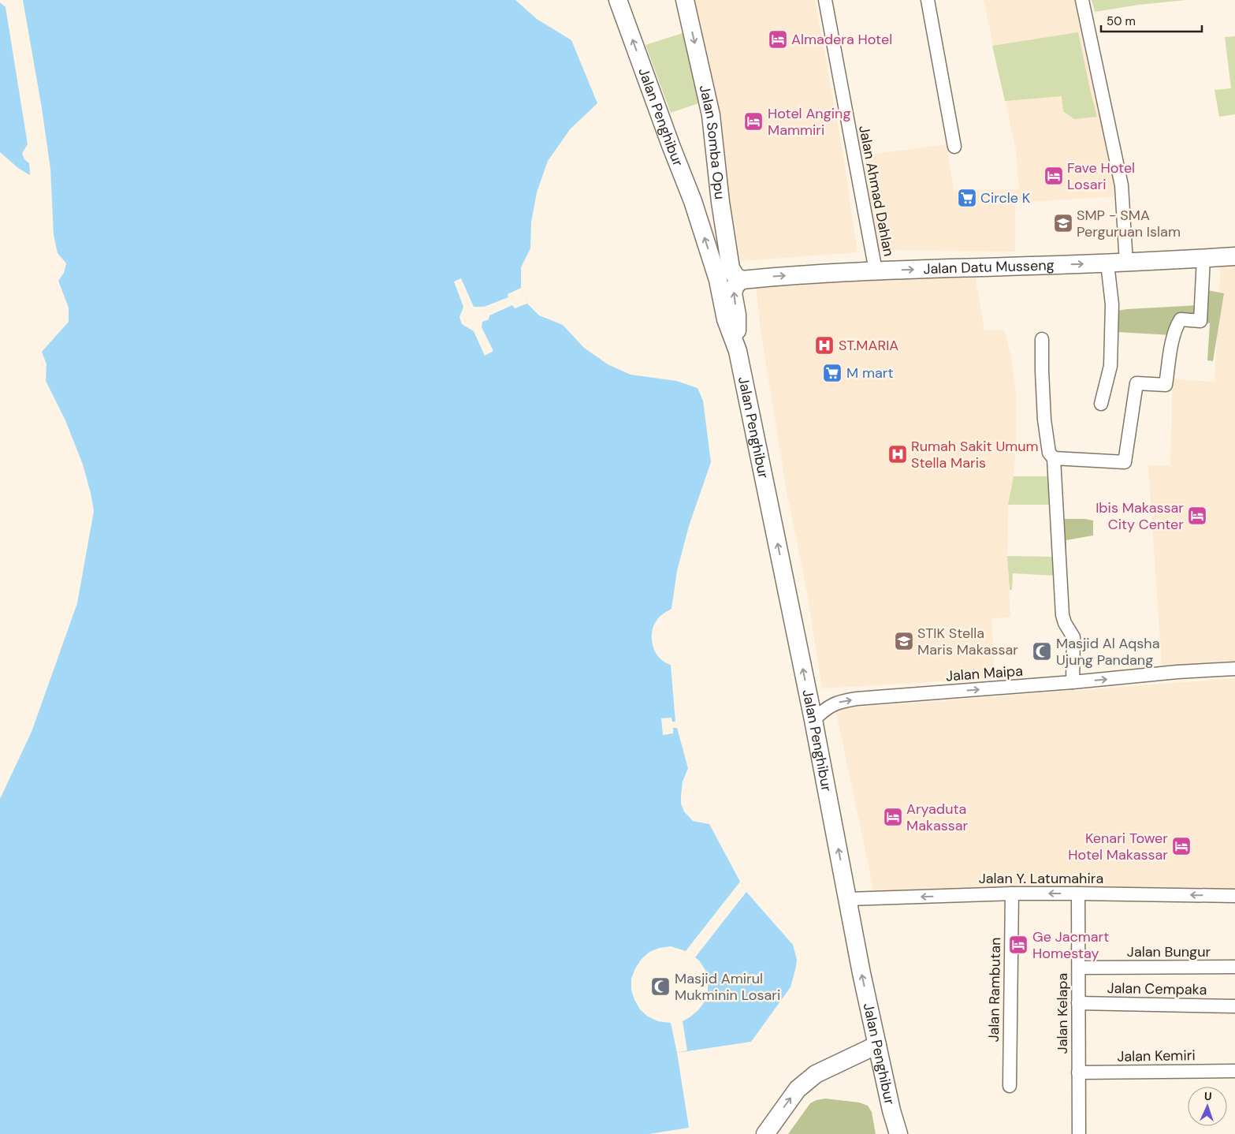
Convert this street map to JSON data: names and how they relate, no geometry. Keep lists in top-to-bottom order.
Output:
{
  "streets": {
    "main road": ["Jalan Penghibur", "Jalan Somba Opu", "Jalan Datu Musseng"],
    "street": [
      "Jalan Ahmad Dahlan",
      "Jalan Maipa",
      "Jalan Y. Latumahira",
      "Jalan Bungur",
      "Jalan Cempaka",
      "Jalan Rambutan",
      "Jalan Kelapa",
      "Jalan Kemiri"
    ]
  },
  "crossings": [
    ["Jalan Penghibur", "Jalan Somba Opu"],
    ["Jalan Penghibur", "Jalan Datu Musseng"],
    ["Jalan Penghibur", "Jalan Maipa"],
    ["Jalan Penghibur", "Jalan Y. Latumahira"],
    ["Jalan Somba Opu", "Jalan Datu Musseng"],
    ["Jalan Ahmad Dahlan", "Jalan Datu Musseng"],
    ["Jalan Y. Latumahira", "Jalan Rambutan"],
    ["Jalan Y. Latumahira", "Jalan Kelapa"],
    ["Jalan Bungur", "Jalan Kelapa"],
    ["Jalan Cempaka", "Jalan Kelapa"],
    ["Jalan Kelapa", "Jalan Kemiri"]
  ],
  "one_way": [
    "Jalan Penghibur",
    "Jalan Somba Opu",
    "Jalan Datu Musseng",
    "Jalan Maipa",
    "Jalan Y. Latumahira"
  ],
  "places": {
    "hotel": [
      "Almadera Hotel",
      "Hotel Anging Mammiri",
      "Fave Hotel Losari",
      "Ibis Makassar City Center",
      "Aryaduta Makassar",
      "Kenari Tower Hotel Makassar",
      "Ge Jacmart Homestay"
    ],
    "supermarket": ["Circle K", "M mart"],
    "school or university": ["SMP - SMA Perguruan Islam", "STIK Stella Maris Makassar"],
    "hospital": ["ST.MARIA", "Rumah Sakit Umum Stella Maris"],
    "mosque": ["Masjid Al Aqsha Ujung Pandang", "Masjid Amirul Mukminin Losari"]
  },
  "scale_bar": "50 m",
  "north": "top"
}
